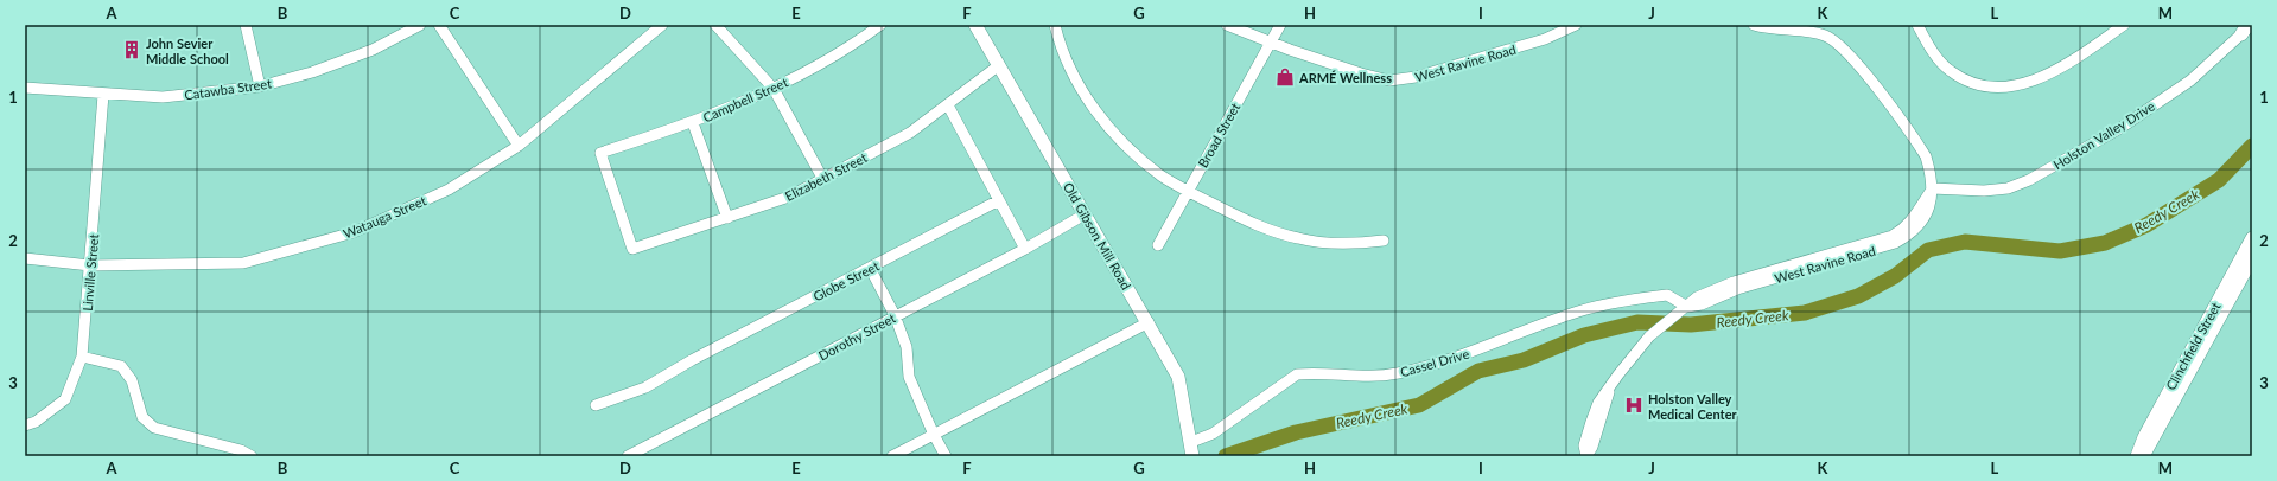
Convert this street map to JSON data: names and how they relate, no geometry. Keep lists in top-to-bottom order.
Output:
{
  "streets": {
    "main road": ["Old Gibson Mill Road", "Clinchfield Street"],
    "street": [
      "West Ravine Road",
      "Catawba Street",
      "Campbell Street",
      "Broad Street",
      "Holston Valley Drive",
      "Elizabeth Street",
      "Watauga Street",
      "Linville Street",
      "Globe Street",
      "Dorothy Street",
      "Cassel Drive"
    ]
  },
  "crossings": [
    ["West Ravine Road", "Broad Street"],
    ["West Ravine Road", "Holston Valley Drive"],
    ["West Ravine Road", "Cassel Drive"],
    ["Catawba Street", "Linville Street"],
    ["Campbell Street", "Elizabeth Street"],
    ["Elizabeth Street", "Old Gibson Mill Road"],
    ["Watauga Street", "Linville Street"],
    ["Old Gibson Mill Road", "Dorothy Street"],
    ["Old Gibson Mill Road", "Cassel Drive"]
  ],
  "water": ["Reedy Creek"],
  "places": {
    "building": ["John Sevier Middle School"],
    "shop": ["ARMÉ Wellness"],
    "hospital": ["Holston Valley Medical Center"]
  },
  "grid": {
    "columns": [
      "A",
      "B",
      "C",
      "D",
      "E",
      "F",
      "G",
      "H",
      "I",
      "J",
      "K",
      "L",
      "M"
    ],
    "rows": ["1", "2", "3"]
  }
}
